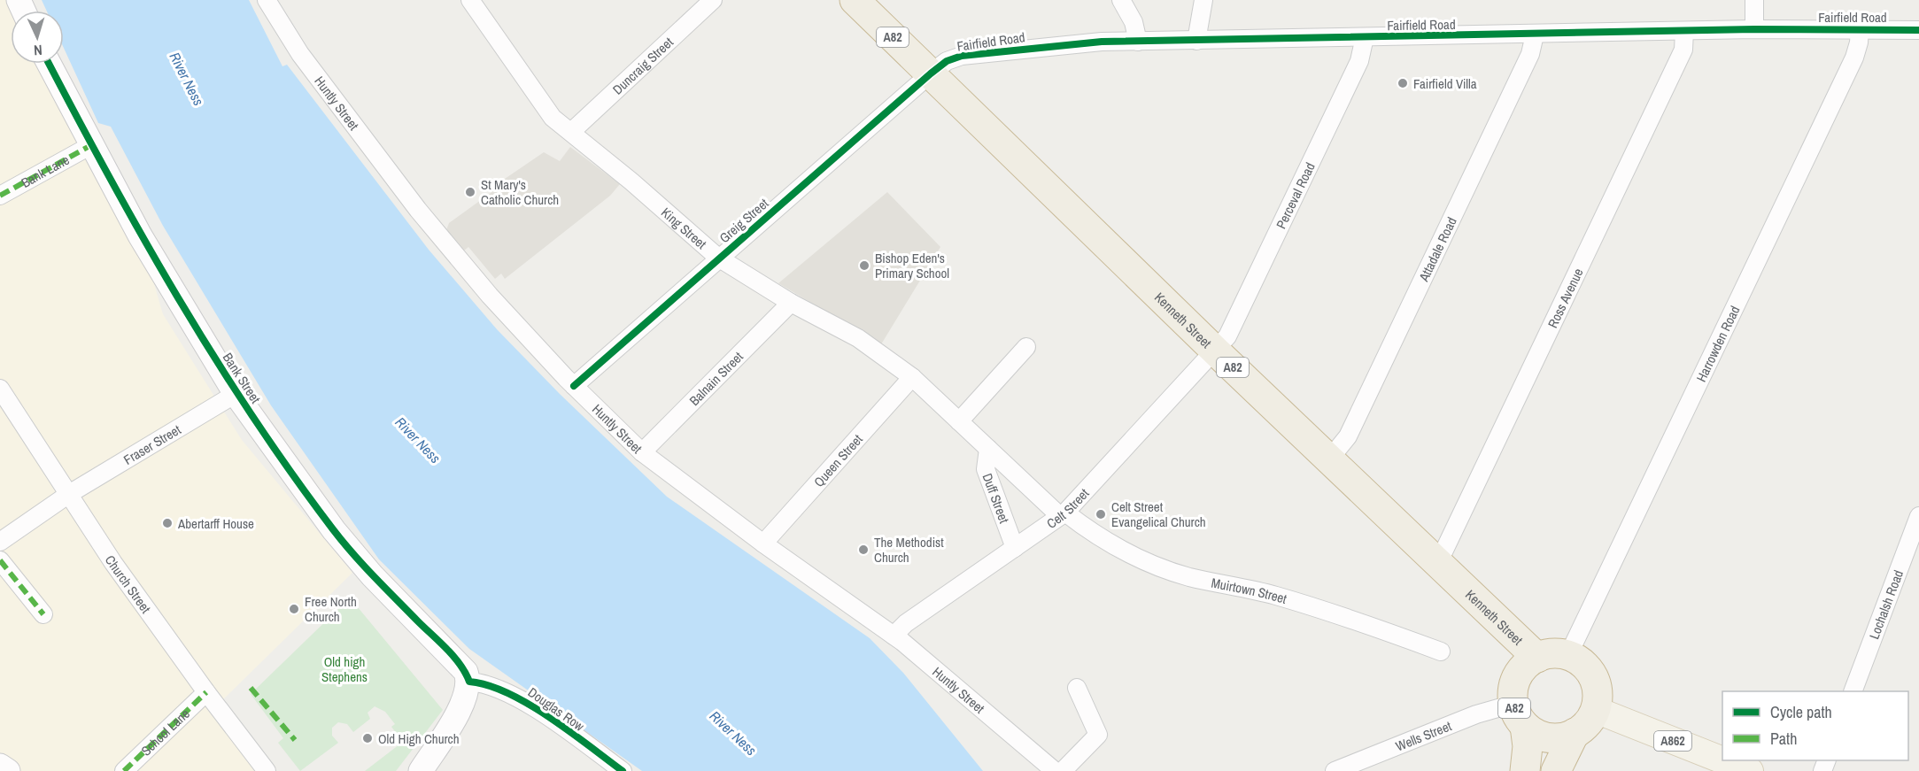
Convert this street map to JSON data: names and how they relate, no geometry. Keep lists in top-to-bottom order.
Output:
{
  "streets": {
    "highway": ["A82", "Kenneth Street"],
    "main road": ["Bank Street", "A862"],
    "street": [
      "Fairfield Road",
      "Duncraig Street",
      "Huntly Street",
      "Bank Lane",
      "Perceval Road",
      "Greig Street",
      "King Street",
      "Attadale Road",
      "Ross Avenue",
      "Harrowden Road",
      "Balnain Street",
      "Fraser Street",
      "Queen Street",
      "Duff Street",
      "Celt Street",
      "Church Street",
      "Muirtown Street",
      "Lochalsh Road",
      "Douglas Row",
      "School Lane",
      "Wells Street"
    ]
  },
  "crossings": [
    ["Fairfield Road", "Perceval Road"],
    ["Fairfield Road", "Greig Street"],
    ["Fairfield Road", "Attadale Road"],
    ["Fairfield Road", "Ross Avenue"],
    ["Fairfield Road", "Kenneth Street"],
    ["Fairfield Road", "Harrowden Road"],
    ["A82", "Kenneth Street"],
    ["A82", "Harrowden Road"],
    ["A82", "Wells Street"],
    ["A82", "A862"],
    ["Duncraig Street", "King Street"],
    ["Huntly Street", "Greig Street"],
    ["Huntly Street", "Balnain Street"],
    ["Huntly Street", "Queen Street"],
    ["Huntly Street", "Celt Street"],
    ["Bank Lane", "Bank Street"],
    ["Perceval Road", "Kenneth Street"],
    ["Perceval Road", "Celt Street"],
    ["Greig Street", "King Street"],
    ["Greig Street", "Kenneth Street"],
    ["King Street", "Balnain Street"],
    ["King Street", "Queen Street"],
    ["King Street", "Duff Street"],
    ["King Street", "Muirtown Street"],
    ["Attadale Road", "Kenneth Street"],
    ["Ross Avenue", "Kenneth Street"],
    ["Kenneth Street", "Harrowden Road"],
    ["Kenneth Street", "Celt Street"],
    ["Kenneth Street", "Wells Street"],
    ["Kenneth Street", "A862"],
    ["Harrowden Road", "Wells Street"],
    ["Harrowden Road", "A862"],
    ["Bank Street", "Fraser Street"],
    ["Bank Street", "Douglas Row"],
    ["Fraser Street", "Church Street"],
    ["Duff Street", "Celt Street"],
    ["Duff Street", "Muirtown Street"],
    ["Celt Street", "Muirtown Street"],
    ["Church Street", "School Lane"],
    ["Wells Street", "A862"]
  ],
  "water": ["River Ness"],
  "parks": ["Old high Stephens"],
  "places": [
    "Fairfield Villa",
    "St Mary's Catholic Church",
    "Bishop Eden's Primary School",
    "Celt Street Evangelical Church",
    "Abertarff House",
    "The Methodist Church",
    "Free North Church",
    "Old High Church"
  ],
  "legend": ["Cycle path", "Path"],
  "north": "bottom"
}
